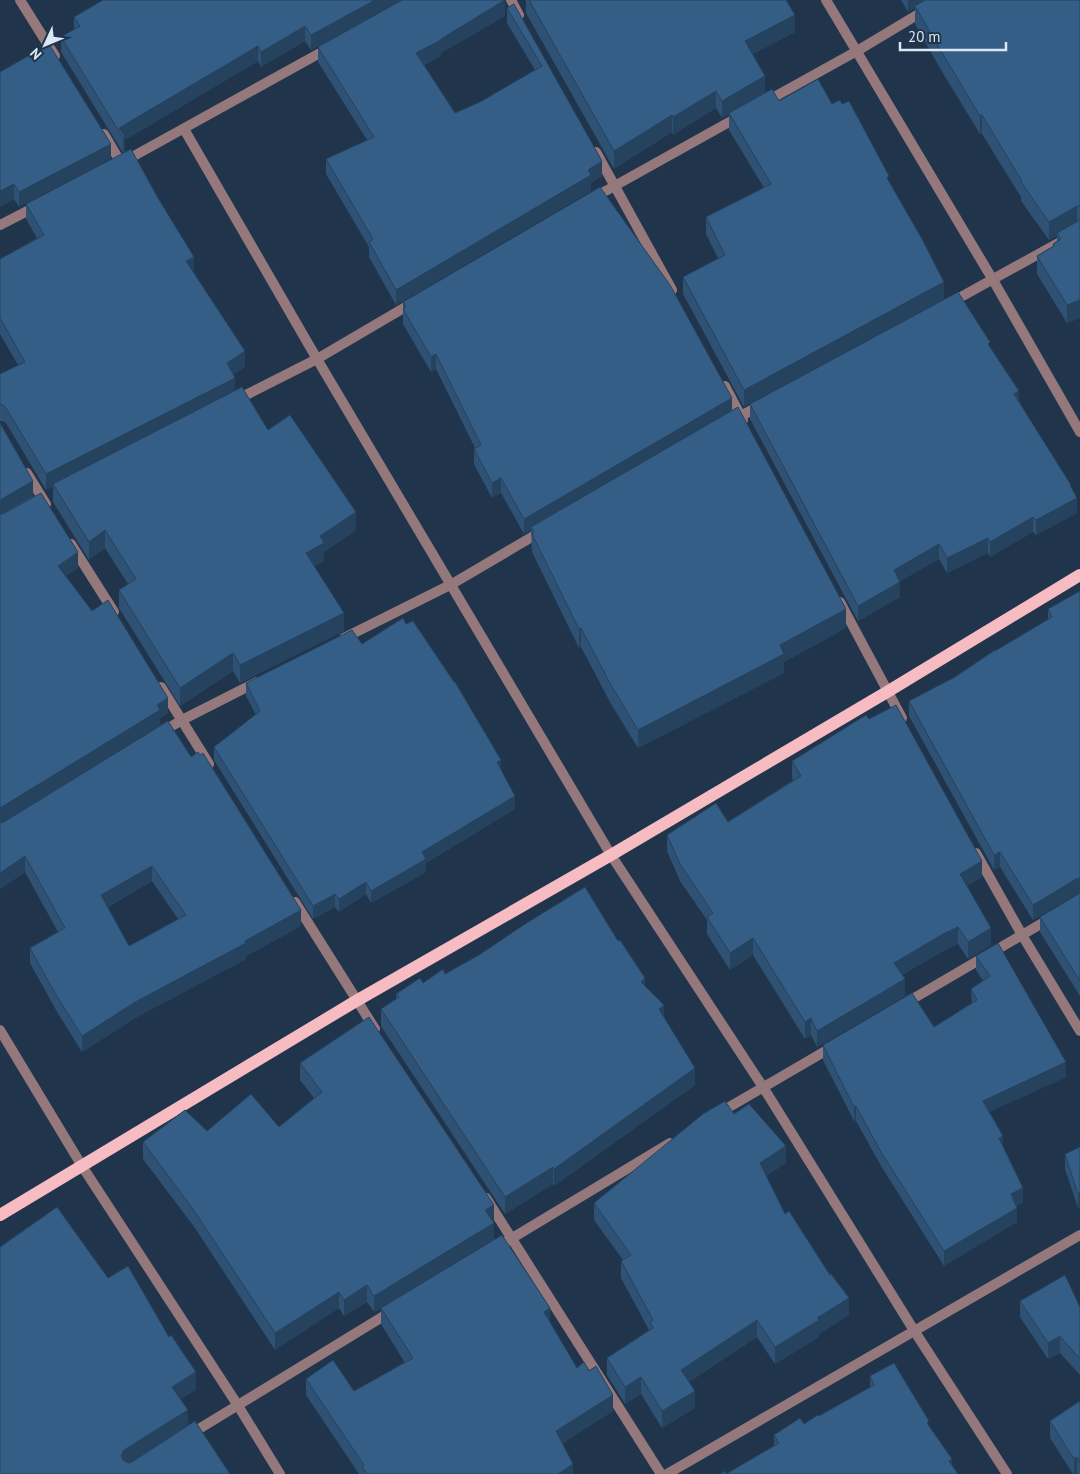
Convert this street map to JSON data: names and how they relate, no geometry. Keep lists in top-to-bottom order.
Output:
{
  "scale_bar": "20 m",
  "north": "bottom left"
}
